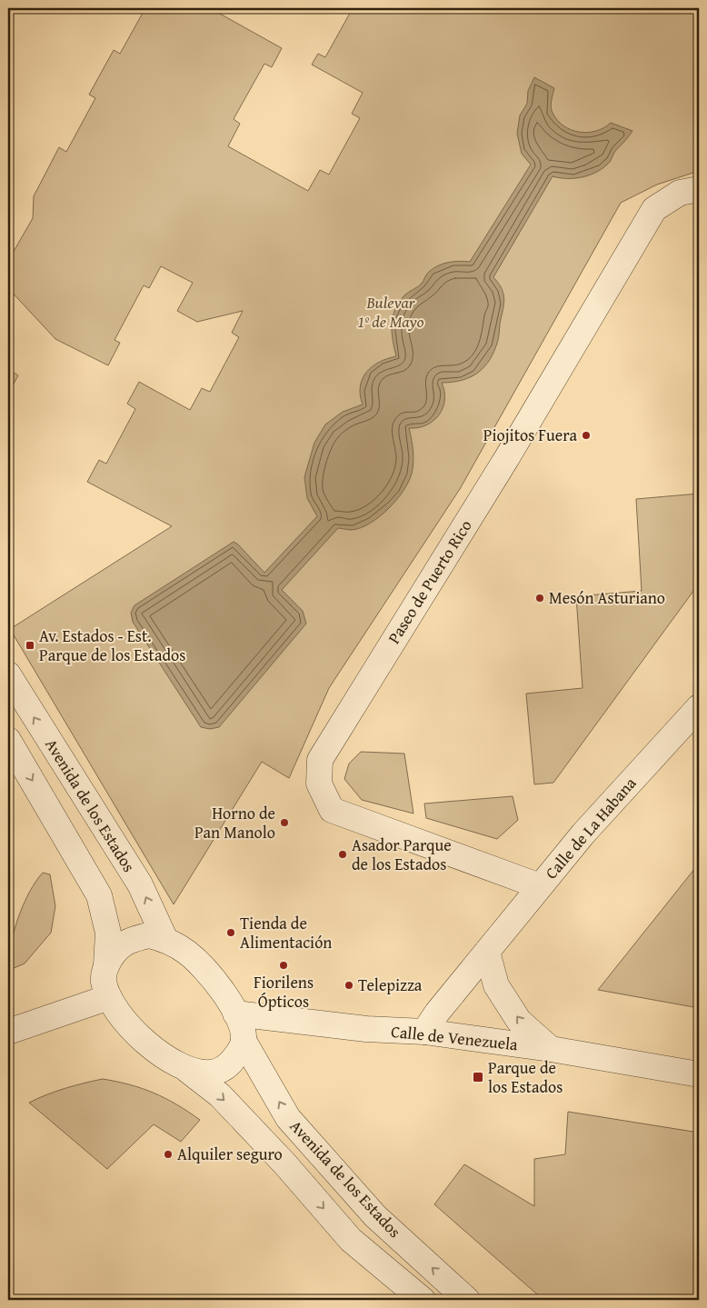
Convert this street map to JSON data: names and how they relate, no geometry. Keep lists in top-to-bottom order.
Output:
{
  "streets": {
    "street": [
      "Paseo de Puerto Rico",
      "Avenida de los Estados",
      "Calle de La Habana",
      "Calle de Venezuela"
    ]
  },
  "crossings": [
    ["Paseo de Puerto Rico", "Calle de La Habana"],
    ["Avenida de los Estados", "Calle de Venezuela"],
    ["Calle de La Habana", "Calle de Venezuela"]
  ],
  "parks": ["Bulevar 1º de Mayo"],
  "places": {
    "other": [
      "Piojitos Fuera",
      "Mesón Asturiano",
      "Horno de Pan Manolo",
      "Asador Parque de los Estados",
      "Tienda de Alimentación",
      "Fiorilens Ópticos",
      "Telepizza",
      "Alquiler seguro"
    ],
    "transit": ["Av. Estados - Est. Parque de los Estados", "Parque de los Estados"]
  }
}
